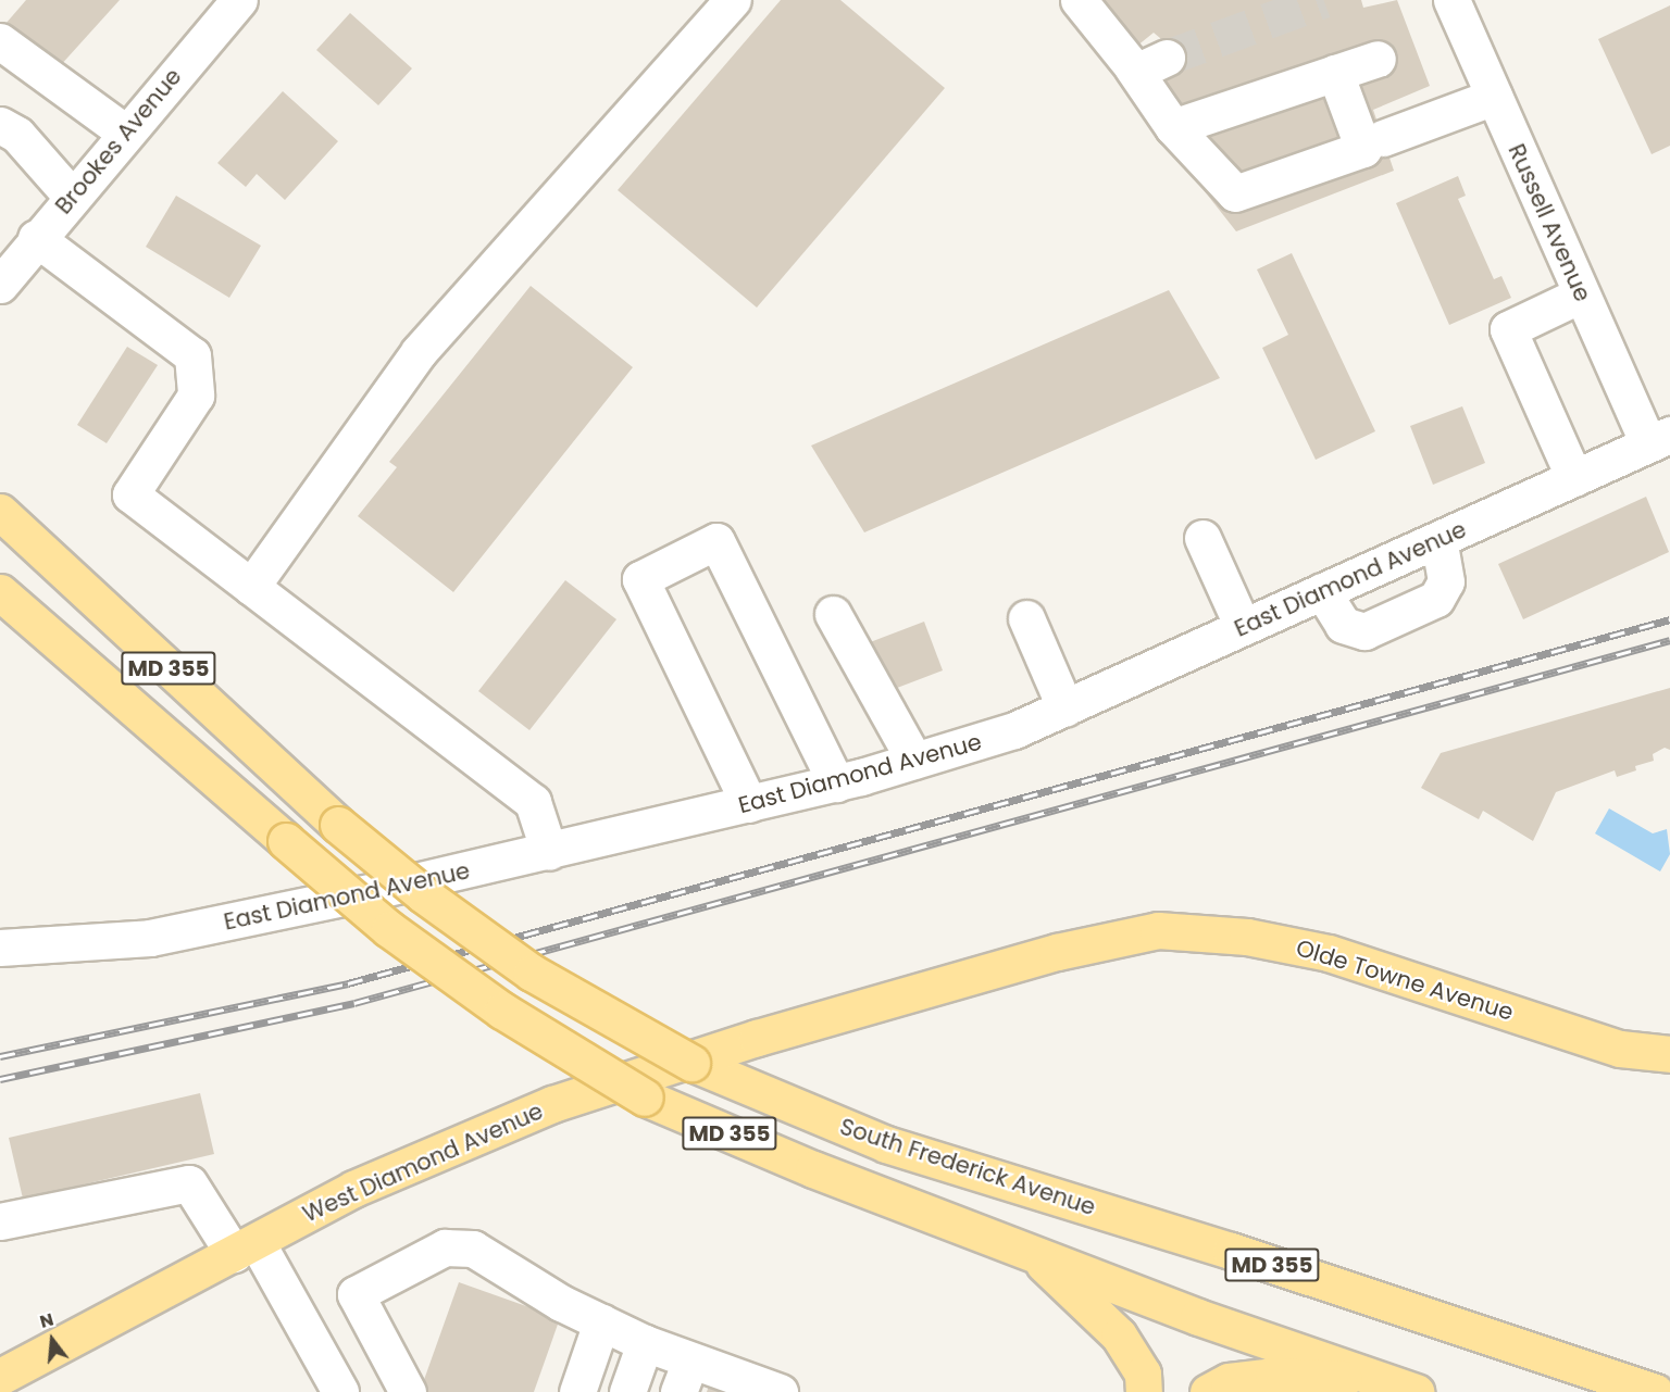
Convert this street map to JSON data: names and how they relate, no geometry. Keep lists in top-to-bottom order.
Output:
{
  "streets": {
    "main road": [
      "MD 355",
      "Olde Towne Avenue",
      "West Diamond Avenue",
      "South Frederick Avenue"
    ],
    "street": ["Brookes Avenue", "Russell Avenue", "East Diamond Avenue"]
  },
  "crossings": [
    ["Russell Avenue", "East Diamond Avenue"],
    ["Olde Towne Avenue", "West Diamond Avenue"]
  ],
  "north": "top"
}
